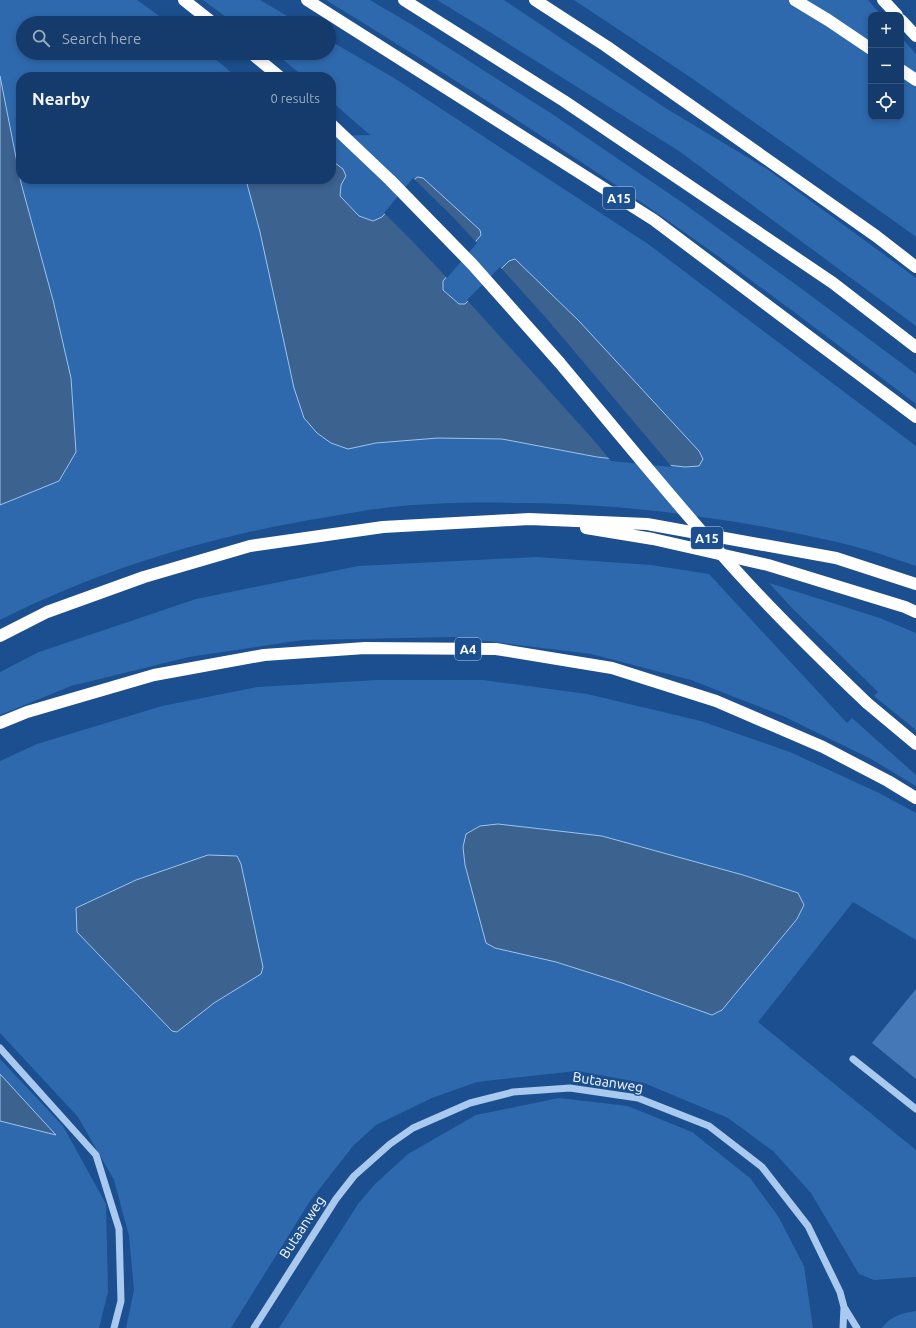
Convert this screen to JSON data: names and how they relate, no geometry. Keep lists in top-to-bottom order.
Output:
{
  "streets": {
    "highway": ["A15", "A4"],
    "street": ["Butaanweg"]
  },
  "page": {
    "map_buttons": ["+", "−"],
    "search": "Search here",
    "heading": ["Nearby", "0 results"]
  }
}
